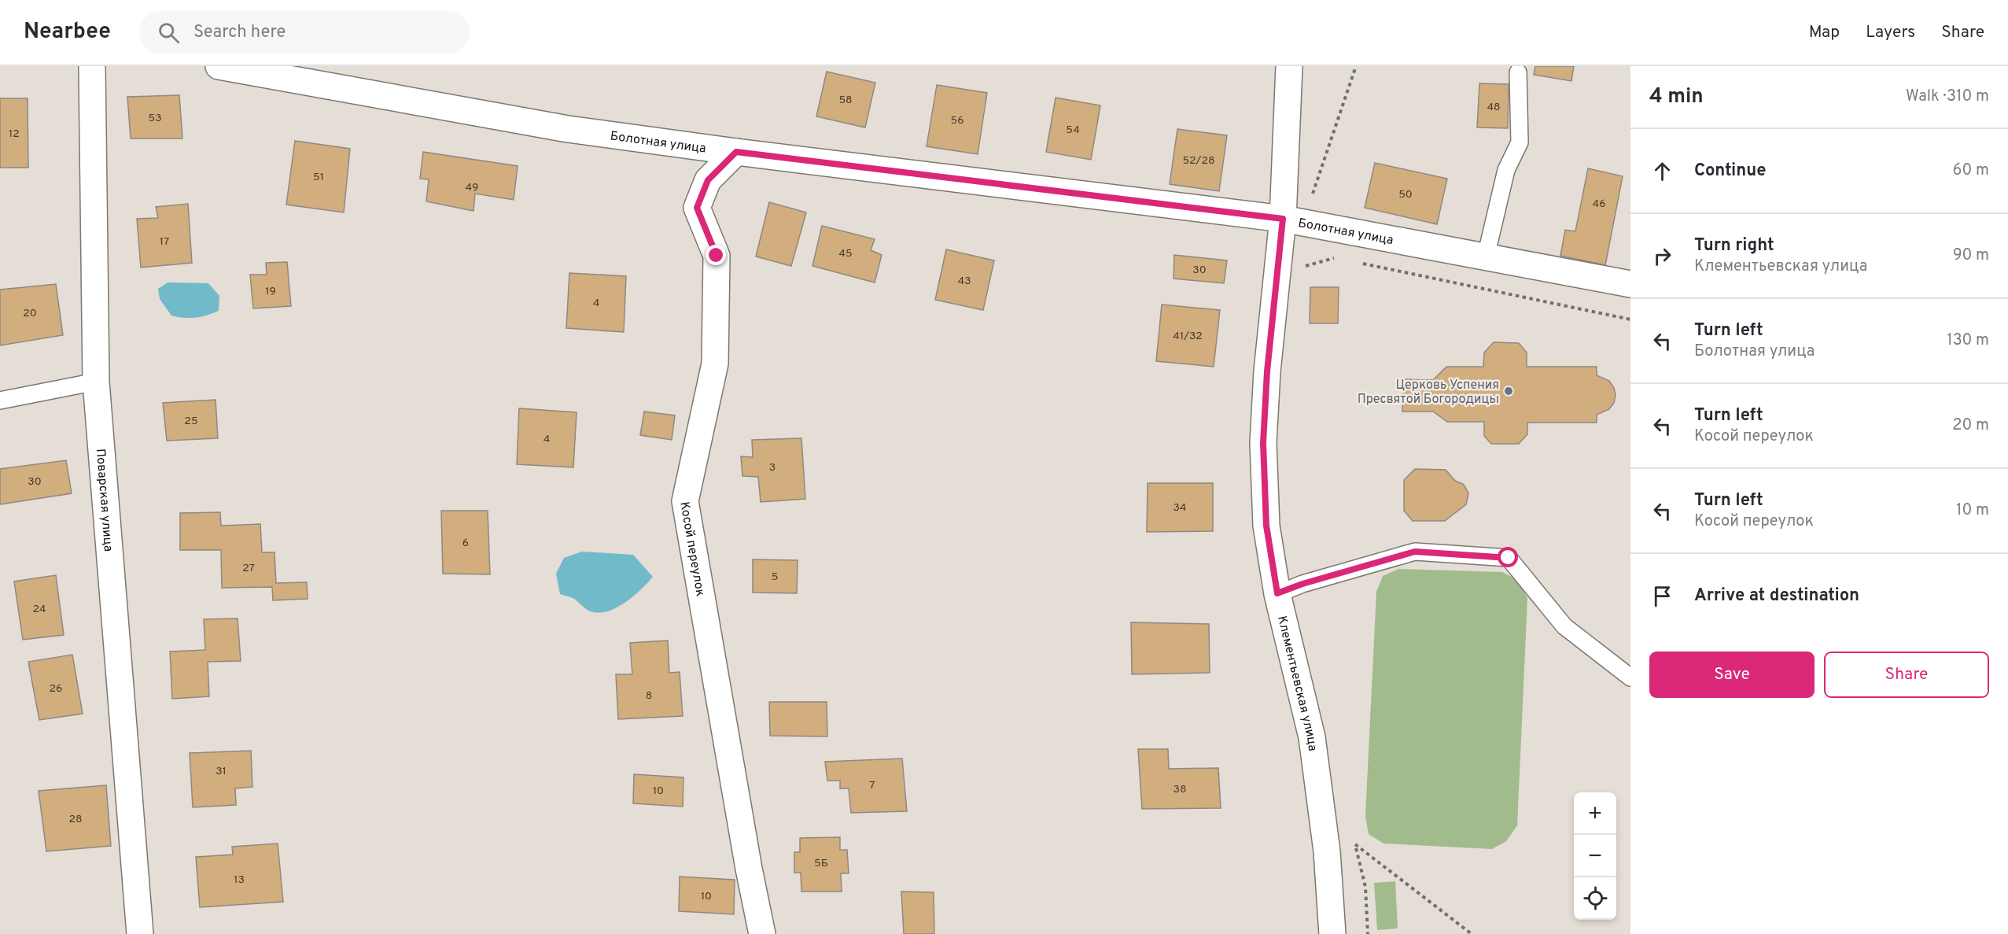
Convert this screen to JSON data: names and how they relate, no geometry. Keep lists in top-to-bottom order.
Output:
{
  "streets": {
    "street": [
      "Болотная улица",
      "Поварская улица",
      "Косой переулок",
      "Клементьевская улица"
    ]
  },
  "crossings": [
    ["Болотная улица", "Косой переулок"],
    ["Болотная улица", "Клементьевская улица"]
  ],
  "places": ["Церковь Успения Пресвятой Богородицы"],
  "house_numbers": [
    "58",
    "48",
    "53",
    "56",
    "54",
    "12",
    "52/28",
    "51",
    "49",
    "50",
    "46",
    "17",
    "45",
    "30",
    "43",
    "19",
    "4",
    "20",
    "41/32",
    "25",
    "4",
    "3",
    "30",
    "34",
    "6",
    "27",
    "5",
    "24",
    "26",
    "8",
    "31",
    "7",
    "38",
    "10",
    "28",
    "5Б",
    "13",
    "10"
  ],
  "page": {
    "header": "Nearbee",
    "search": "Search here",
    "nav": ["Map", "Layers", "Share"],
    "heading": ["4 min", "Walk · 310 m"],
    "list": [
      ["Continue", "60 m"],
      ["Turn right", "Клементьевская улица", "90 m"],
      ["Turn left", "Болотная улица", "130 m"],
      ["Turn left", "Косой переулок", "20 m"],
      ["Turn left", "Косой переулок", "10 m"],
      "Arrive at destination"
    ],
    "buttons": ["Save", "Share"],
    "map_buttons": ["+", "−"]
  }
}
